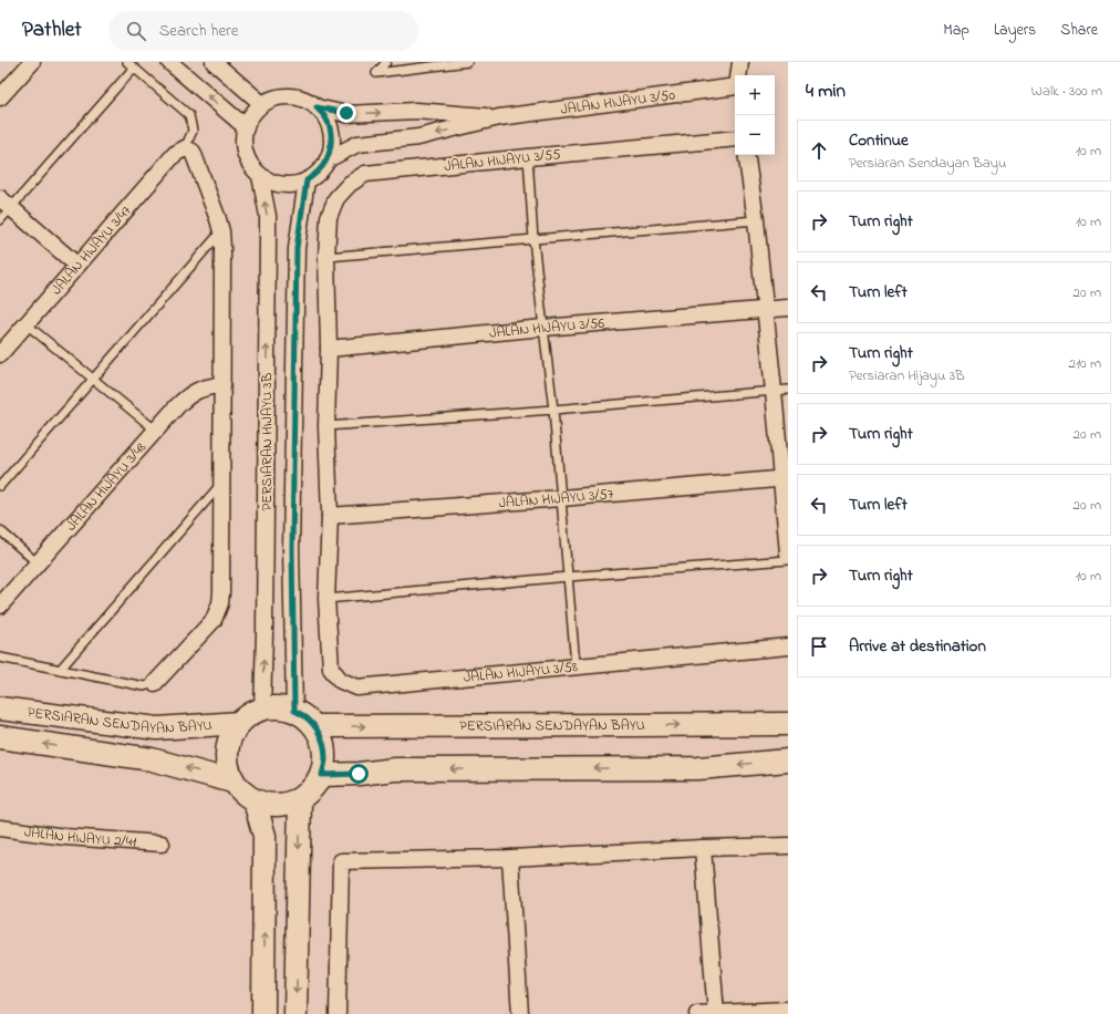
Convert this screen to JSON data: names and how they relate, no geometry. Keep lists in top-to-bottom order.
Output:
{
  "streets": {
    "street": [
      "JALAN HIJAYU 3/50",
      "JALAN HIJAYU 3/55",
      "JALAN HIJAYU 3/47",
      "JALAN HIJAYU 3/56",
      "PERSIARAN HIJAYU 3B",
      "JALAN HIJAYU 3/48",
      "JALAN HIJAYU 3/57",
      "JALAN HIJAYU 3/58",
      "PERSIARAN SENDAYAN BAYU",
      "JALAN HIJAYU 2/41"
    ]
  },
  "crossings": [
    ["JALAN HIJAYU 3/55", "JALAN HIJAYU 3/56"],
    ["JALAN HIJAYU 3/55", "JALAN HIJAYU 3/58"],
    ["PERSIARAN HIJAYU 3B", "PERSIARAN SENDAYAN BAYU"],
    ["JALAN HIJAYU 3/57", "JALAN HIJAYU 3/58"]
  ],
  "page": {
    "header": "Pathlet",
    "search": "Search here",
    "nav": ["Map", "Layers", "Share"],
    "heading": ["4 min", "Walk · 300 m"],
    "map_buttons": ["+", "−"],
    "list": [
      ["Continue", "Persiaran Sendayan Bayu", "10 m"],
      ["Turn right", "10 m"],
      ["Turn left", "20 m"],
      ["Turn right", "Persiaran Hijayu 3B", "210 m"],
      ["Turn right", "20 m"],
      ["Turn left", "20 m"],
      ["Turn right", "10 m"],
      "Arrive at destination"
    ]
  }
}
